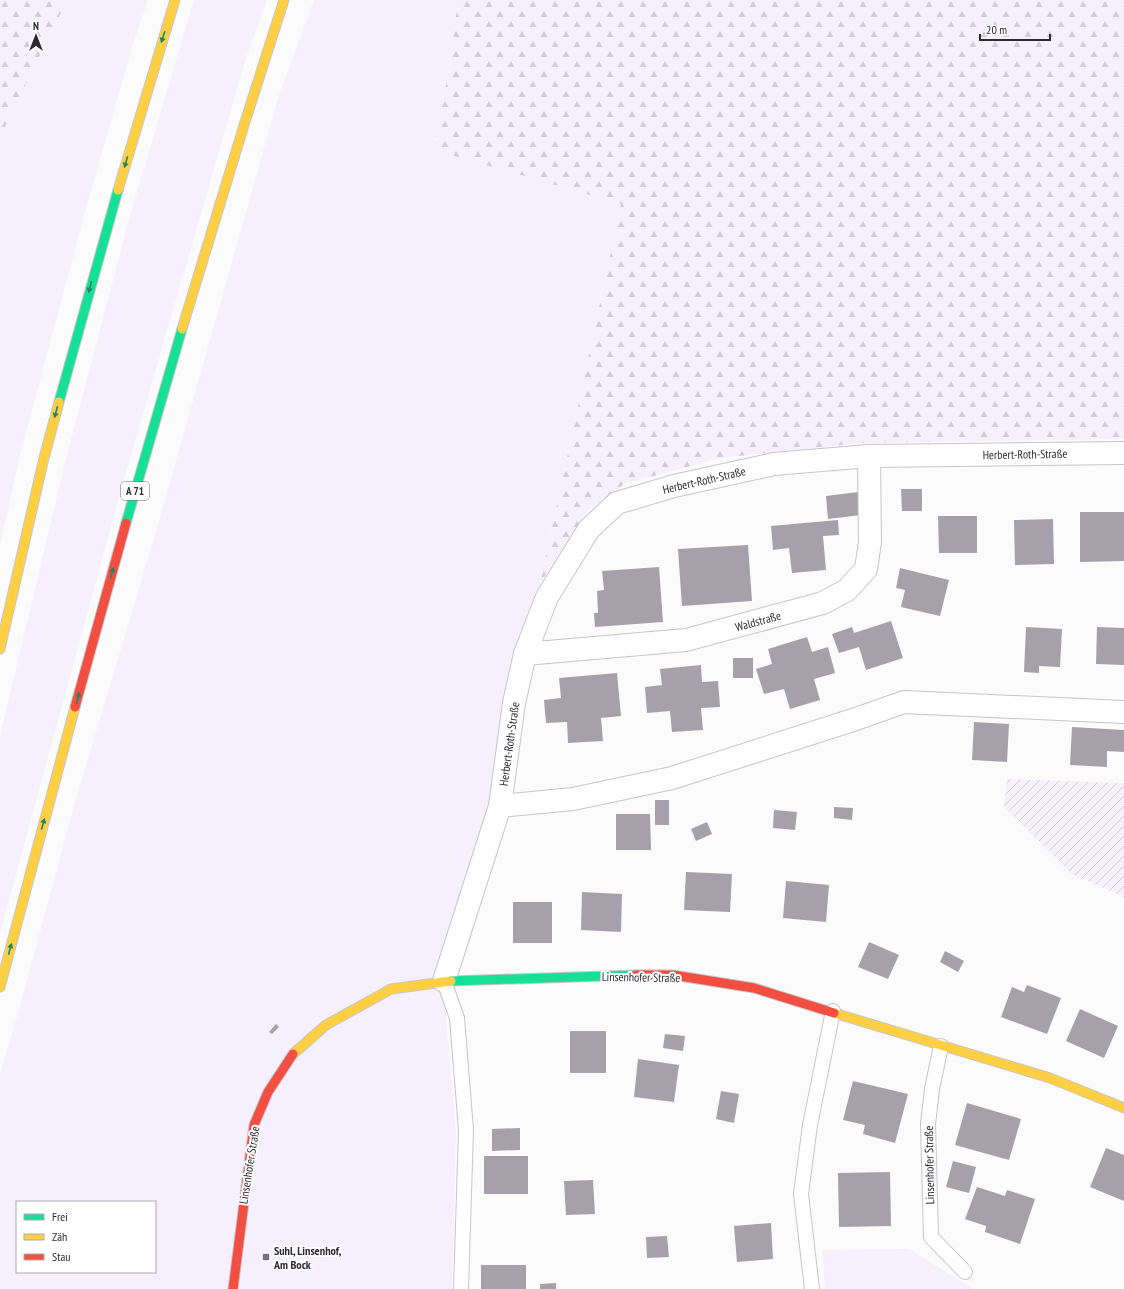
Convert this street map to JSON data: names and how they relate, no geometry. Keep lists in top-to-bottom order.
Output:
{
  "streets": {
    "main road": ["A 71", "Linsenhofer Straße"],
    "street": ["Herbert-Roth-Straße", "Waldstraße"]
  },
  "crossings": [
    ["Herbert-Roth-Straße", "Waldstraße"],
    ["Herbert-Roth-Straße", "Linsenhofer Straße"]
  ],
  "places": {
    "transit": ["Suhl, Linsenhof, Am Bock"]
  },
  "legend": ["Frei", "Zäh", "Stau"],
  "scale_bar": "20 m",
  "north": "top"
}
